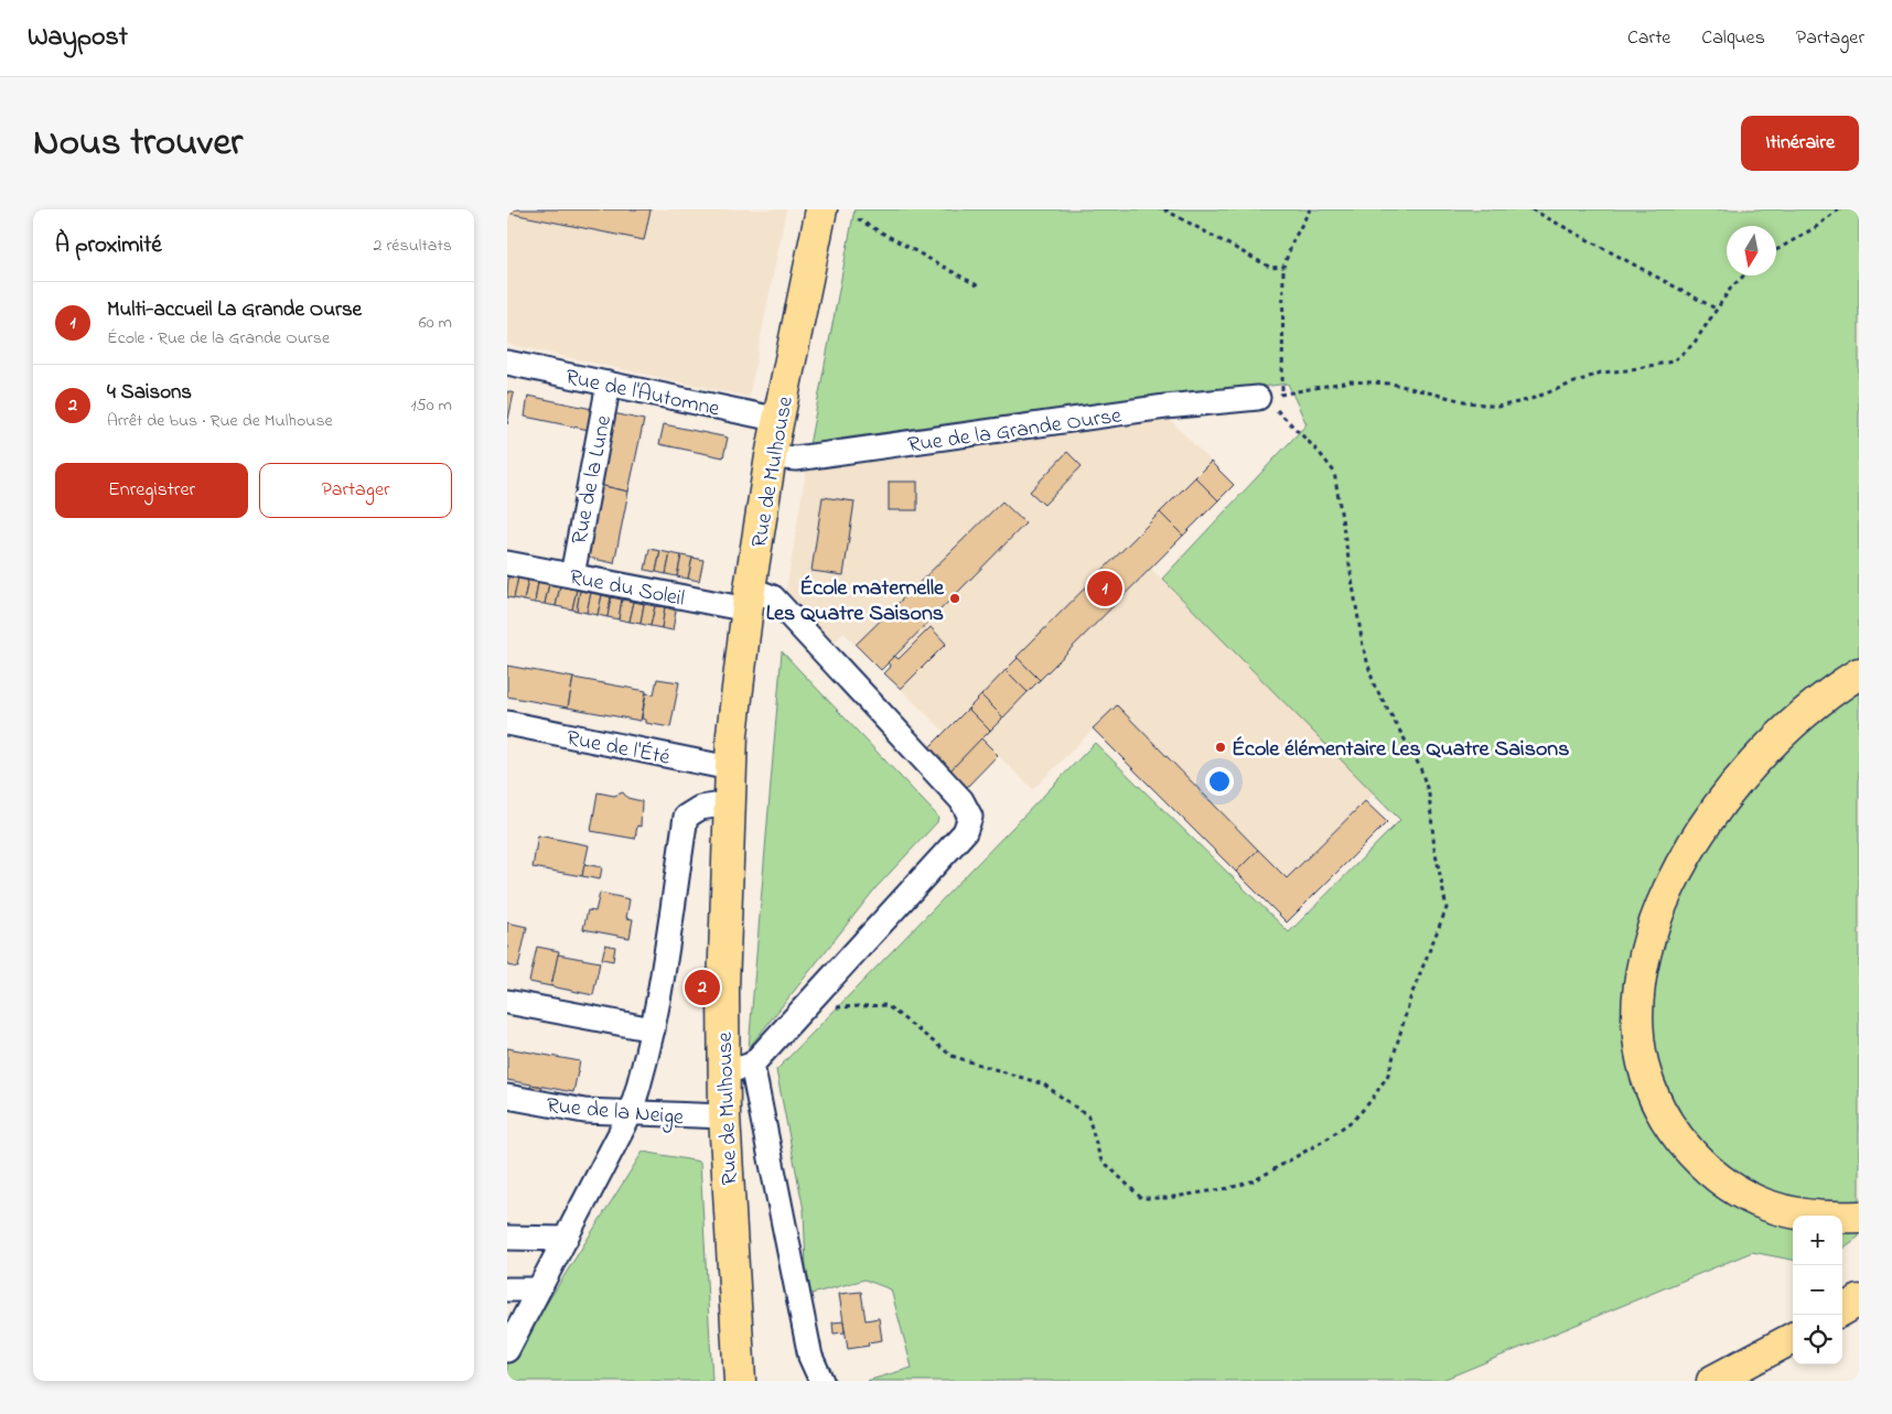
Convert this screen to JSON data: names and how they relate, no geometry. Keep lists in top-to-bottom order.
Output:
{
  "streets": {
    "main road": ["Rue de Mulhouse"],
    "street": [
      "Rue de l'Automne",
      "Rue de la Grande Ourse",
      "Rue de la Lune",
      "Rue du Soleil",
      "Rue de l'Été",
      "Rue de la Neige"
    ]
  },
  "crossings": [
    ["Rue de l'Automne", "Rue de Mulhouse"],
    ["Rue de l'Automne", "Rue de la Lune"],
    ["Rue de la Grande Ourse", "Rue de Mulhouse"],
    ["Rue de Mulhouse", "Rue du Soleil"],
    ["Rue de Mulhouse", "Rue de l'Été"],
    ["Rue de Mulhouse", "Rue de la Neige"],
    ["Rue de la Lune", "Rue du Soleil"]
  ],
  "places": ["École maternelle Les Quatre Saisons", "École élémentaire Les Quatre Saisons"],
  "north": "bottom",
  "page": {
    "header": "Waypost",
    "nav": ["Carte", "Calques", "Partager"],
    "title": "Nous trouver",
    "buttons": [
      "Itinéraire",
      ["Enregistrer", "Partager"]
    ],
    "heading": ["À proximité", "2 résultats"],
    "list": [
      {
        "mark": "1",
        "name": "Multi-accueil La Grande Ourse",
        "note": "École · Rue de la Grande Ourse",
        "value": "60 m"
      },
      {
        "mark": "2",
        "name": "4 Saisons",
        "note": "Arrêt de bus · Rue de Mulhouse",
        "value": "150 m"
      }
    ],
    "pins": ["1", "2"],
    "map_buttons": ["+", "−"]
  }
}
